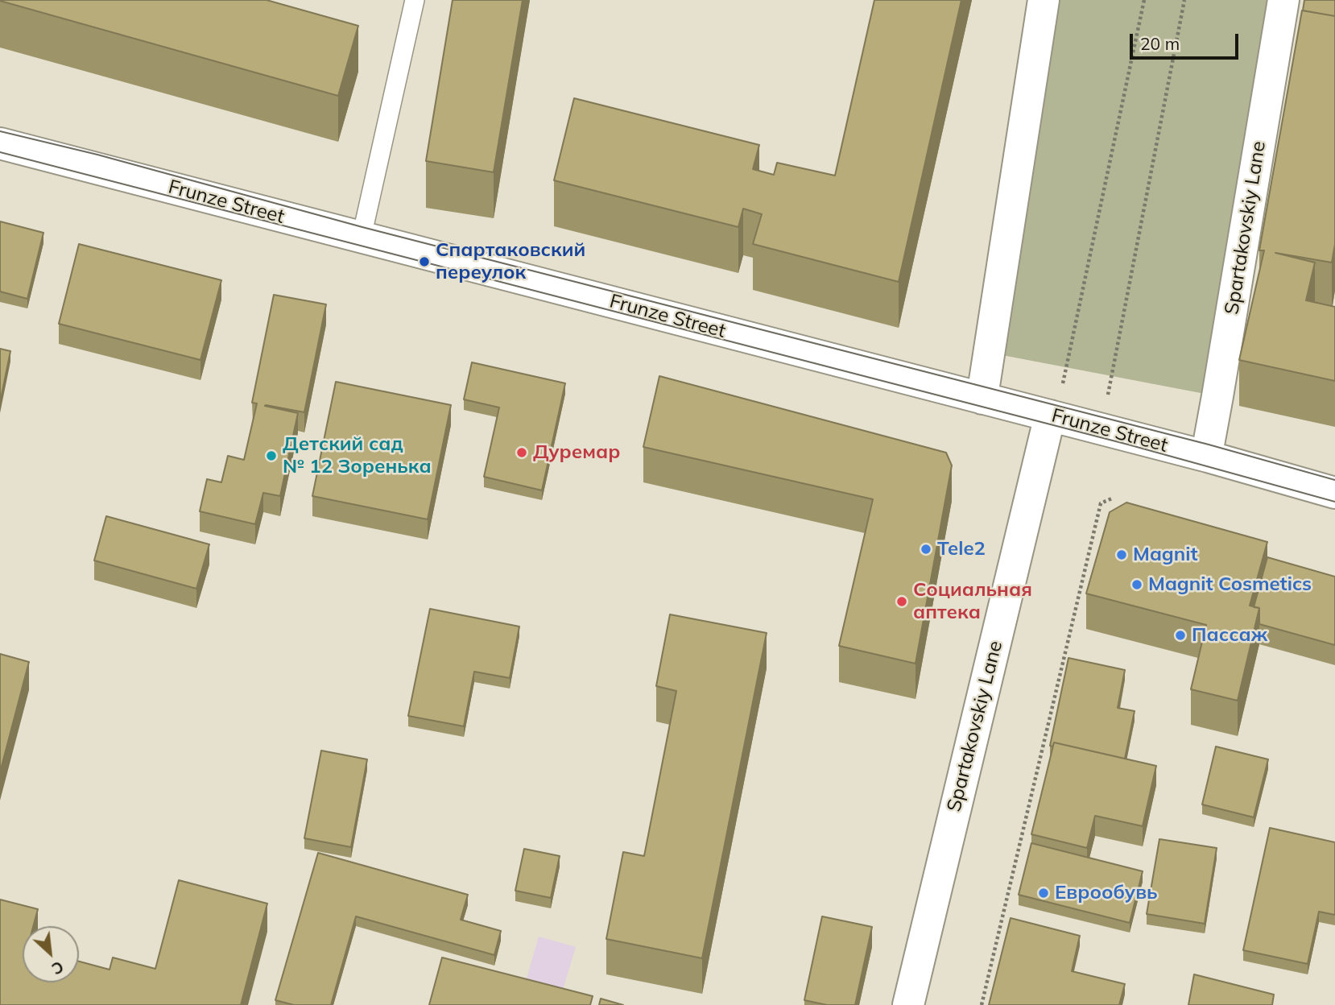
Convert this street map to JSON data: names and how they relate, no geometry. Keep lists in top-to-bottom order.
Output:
{
  "streets": {
    "street": ["Frunze Street", "Spartakovskiy Lane"]
  },
  "crossings": [
    ["Frunze Street", "Spartakovskiy Lane"]
  ],
  "places": [
    "Спартаковский переулок",
    "Дуремар",
    "Детский сад № 12 Зоренька",
    "Tele2",
    "Magnit",
    "Magnit Cosmetics",
    "Социальная аптека",
    "Пассаж",
    "Еврообувь"
  ],
  "scale_bar": "20 m",
  "north": "bottom right"
}
